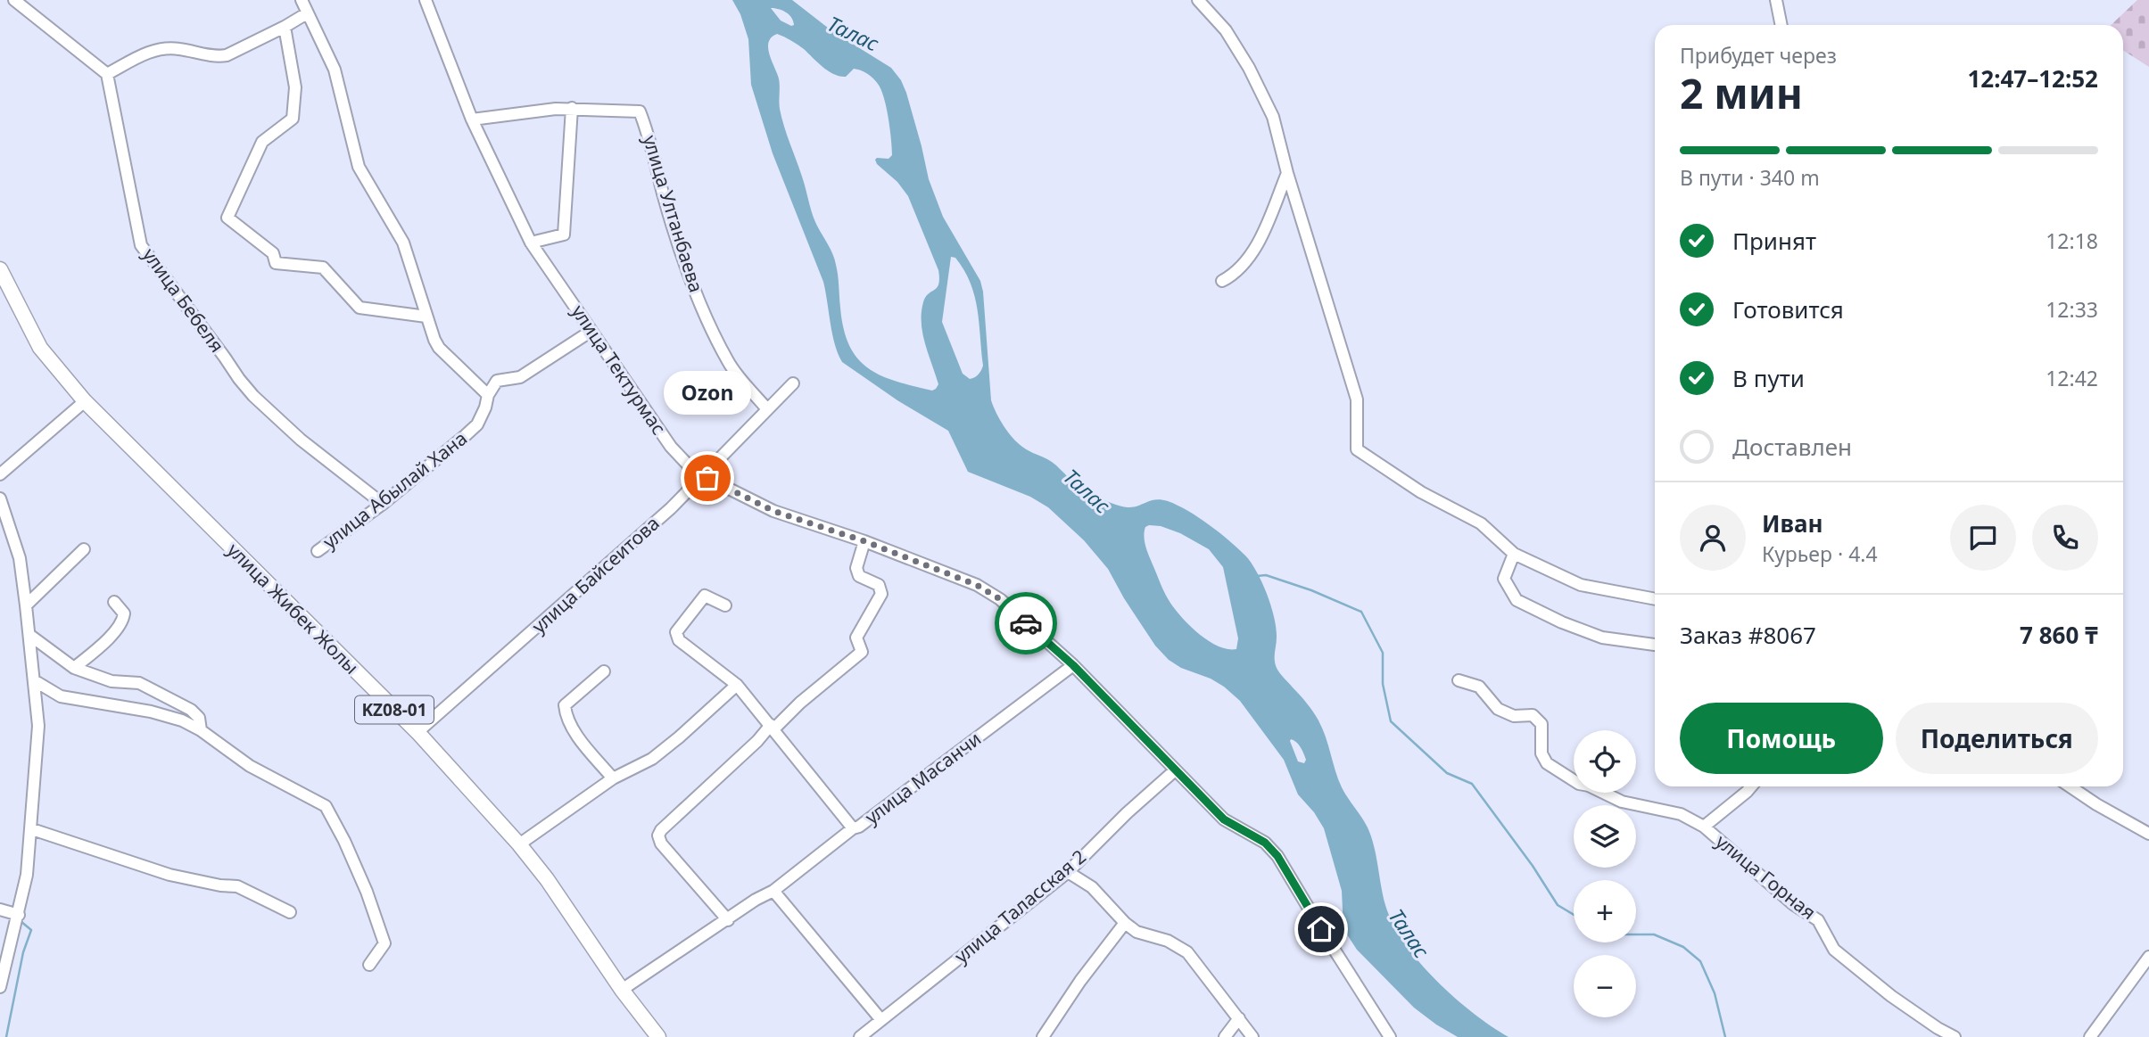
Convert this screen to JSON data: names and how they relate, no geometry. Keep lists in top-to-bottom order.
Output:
{
  "streets": {
    "main road": ["улица Жибек Жолы", "KZ08-01"],
    "street": [
      "улица Ултанбаева",
      "улица Бебеля",
      "улица Тектурмас",
      "улица Абылай Хана",
      "улица Байсеитова",
      "улица Масанчи",
      "улица Горная",
      "улица Таласская 2"
    ]
  },
  "crossings": [
    ["улица Ултанбаева", "улица Байсеитова"],
    ["улица Бебеля", "улица Абылай Хана"],
    ["улица Тектурмас", "улица Байсеитова"],
    ["улица Тектурмас", "улица Масанчи"],
    ["улица Тектурмас", "улица Таласская 2"],
    ["улица Байсеитова", "улица Жибек Жолы"],
    ["улица Жибек Жолы", "улица Масанчи"]
  ],
  "water": ["Талас"],
  "places": ["Ozon"],
  "page": {
    "heading": ["2 мин", "Прибудет через", "12:47–12:52"],
    "panel": [
      "Иван",
      "Курьер · 4.4",
      "Заказ #8067",
      "7 860 ₸"
    ],
    "bar": "В пути · 340 m",
    "list": [
      ["Принят", "12:18"],
      ["Готовится", "12:33"],
      ["В пути", "12:42"],
      "Доставлен"
    ],
    "bubble": "Ozon",
    "buttons": ["Помощь", "Поделиться"],
    "map_buttons": ["+", "−"]
  }
}
